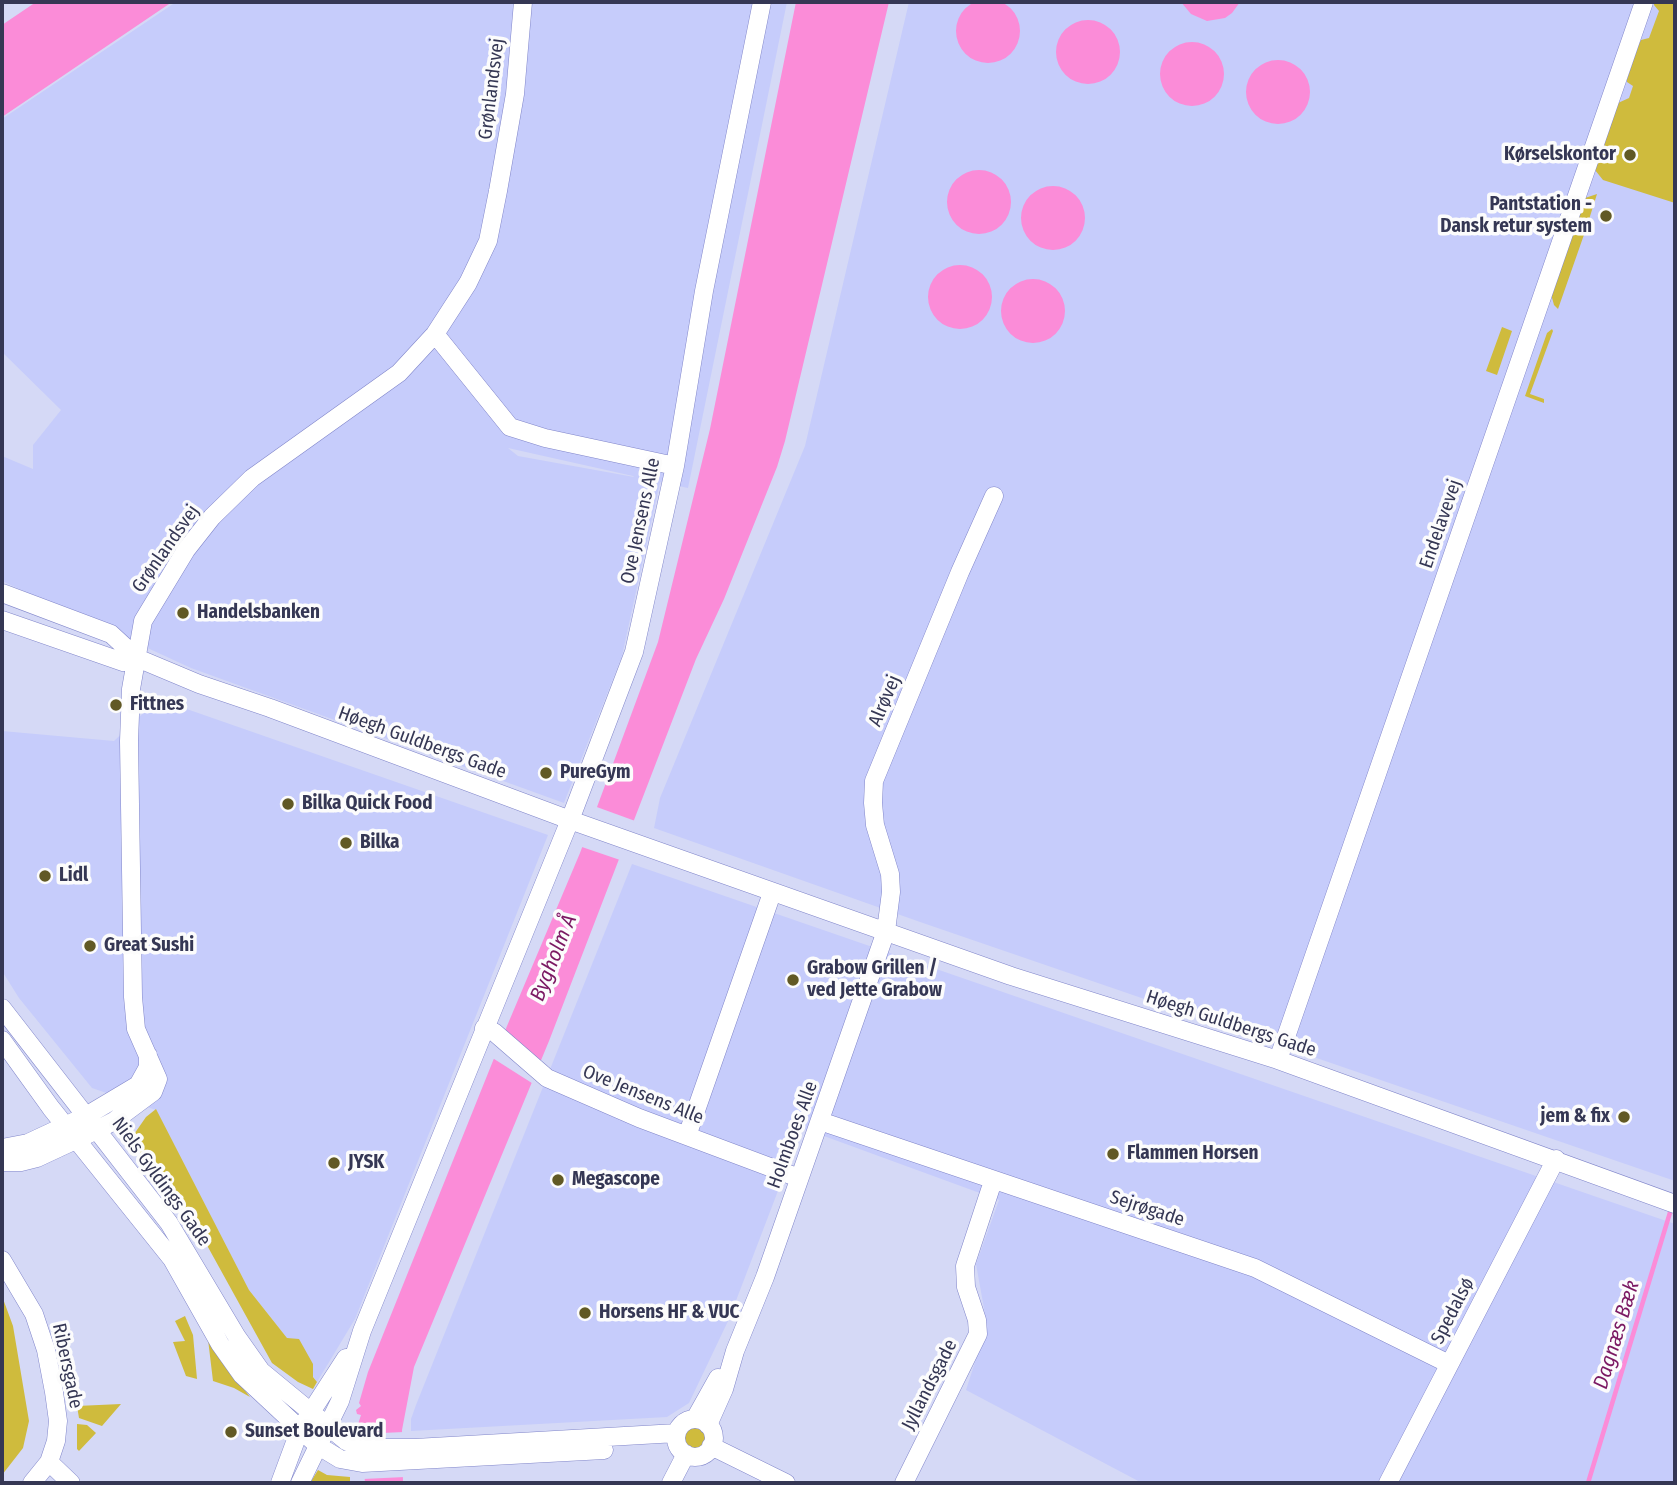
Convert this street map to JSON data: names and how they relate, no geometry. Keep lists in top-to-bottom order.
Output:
{
  "streets": {
    "street": [
      "Grønlandsvej",
      "Ove Jensens Alle",
      "Endelavevej",
      "Alrøvej",
      "Høegh Guldbergs Gade",
      "Holmboes Alle",
      "Niels Gyldings Gade",
      "Sejrøgade",
      "Spedalsø",
      "Ribersgade",
      "Jyllandsgade"
    ]
  },
  "crossings": [
    ["Grønlandsvej", "Høegh Guldbergs Gade"],
    ["Grønlandsvej", "Niels Gyldings Gade"],
    ["Ove Jensens Alle", "Høegh Guldbergs Gade"],
    ["Ove Jensens Alle", "Holmboes Alle"],
    ["Ove Jensens Alle", "Niels Gyldings Gade"],
    ["Endelavevej", "Høegh Guldbergs Gade"],
    ["Alrøvej", "Høegh Guldbergs Gade"],
    ["Alrøvej", "Holmboes Alle"],
    ["Høegh Guldbergs Gade", "Holmboes Alle"],
    ["Høegh Guldbergs Gade", "Spedalsø"],
    ["Holmboes Alle", "Sejrøgade"],
    ["Sejrøgade", "Spedalsø"],
    ["Sejrøgade", "Jyllandsgade"]
  ],
  "water": ["Bygholm Å", "Dagnæs Bæk"],
  "places": [
    "Kørselskontor",
    "Pantstation - Dansk retur system",
    "Handelsbanken",
    "Fittnes",
    "PureGym",
    "Bilka Quick Food",
    "Bilka",
    "Lidl",
    "Great Sushi",
    "Grabow Grillen / ved Jette Grabow",
    "jem & fix",
    "Flammen Horsen",
    "JYSK",
    "Megascope",
    "Horsens HF & VUC",
    "Sunset Boulevard"
  ]
}
